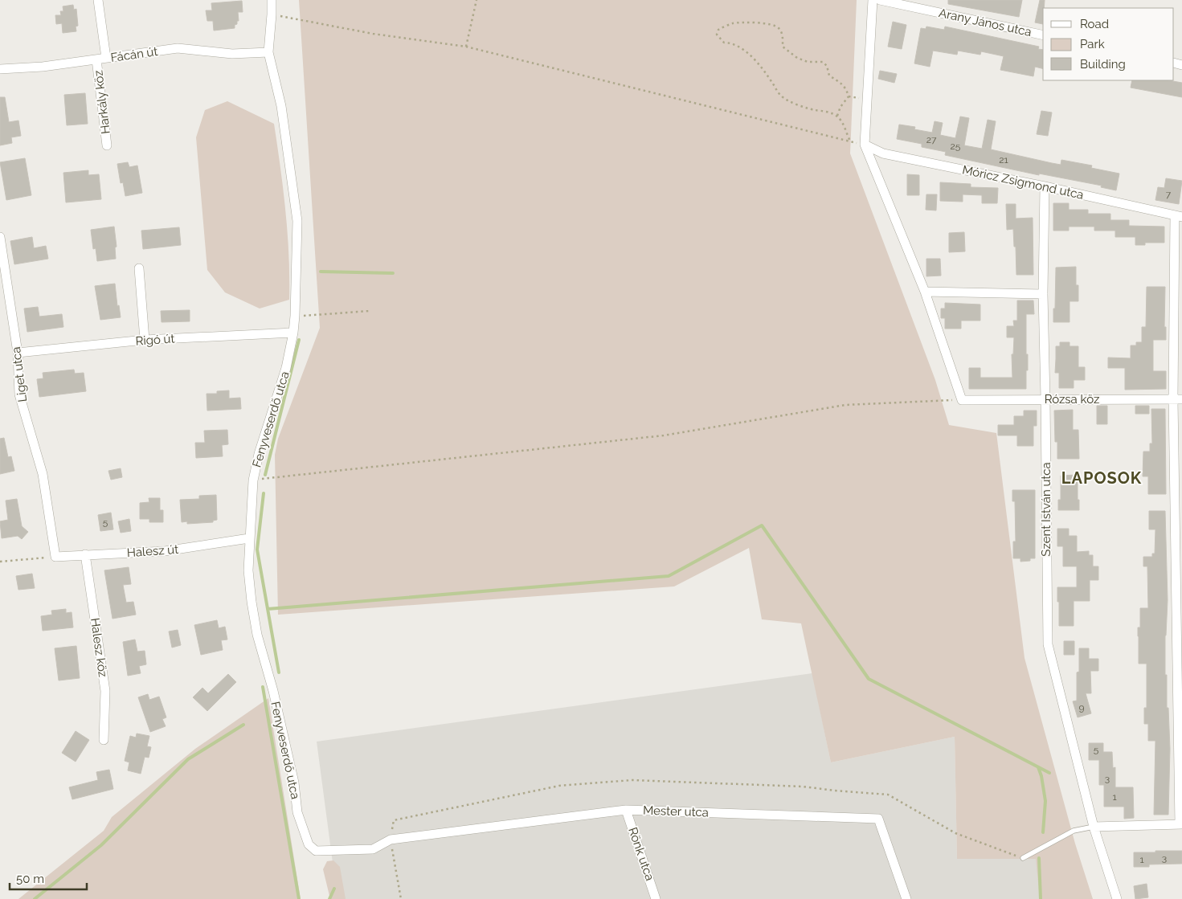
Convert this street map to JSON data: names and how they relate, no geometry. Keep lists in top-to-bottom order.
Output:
{
  "streets": {
    "street": [
      "Arany János utca",
      "Fácán út",
      "Harkály köz",
      "Móricz Zsigmond utca",
      "Rigó út",
      "Liget utca",
      "Rózsa köz",
      "Fenyveserdő utca",
      "Szent István utca",
      "Halesz út",
      "Halesz köz",
      "Mester utca",
      "Rönk utca"
    ]
  },
  "crossings": [
    ["Fácán út", "Harkály köz"],
    ["Fácán út", "Fenyveserdő utca"],
    ["Móricz Zsigmond utca", "Szent István utca"],
    ["Rigó út", "Liget utca"],
    ["Rigó út", "Fenyveserdő utca"],
    ["Liget utca", "Halesz út"],
    ["Rózsa köz", "Szent István utca"],
    ["Fenyveserdő utca", "Halesz út"],
    ["Fenyveserdő utca", "Mester utca"],
    ["Halesz út", "Halesz köz"],
    ["Mester utca", "Rönk utca"]
  ],
  "districts": ["LAPOSOK"],
  "house_numbers": [
    "27",
    "25",
    "21",
    "7",
    "5",
    "9",
    "5",
    "3",
    "1",
    "3",
    "1"
  ],
  "legend": ["Road", "Park", "Building"],
  "scale_bar": "50 m"
}
